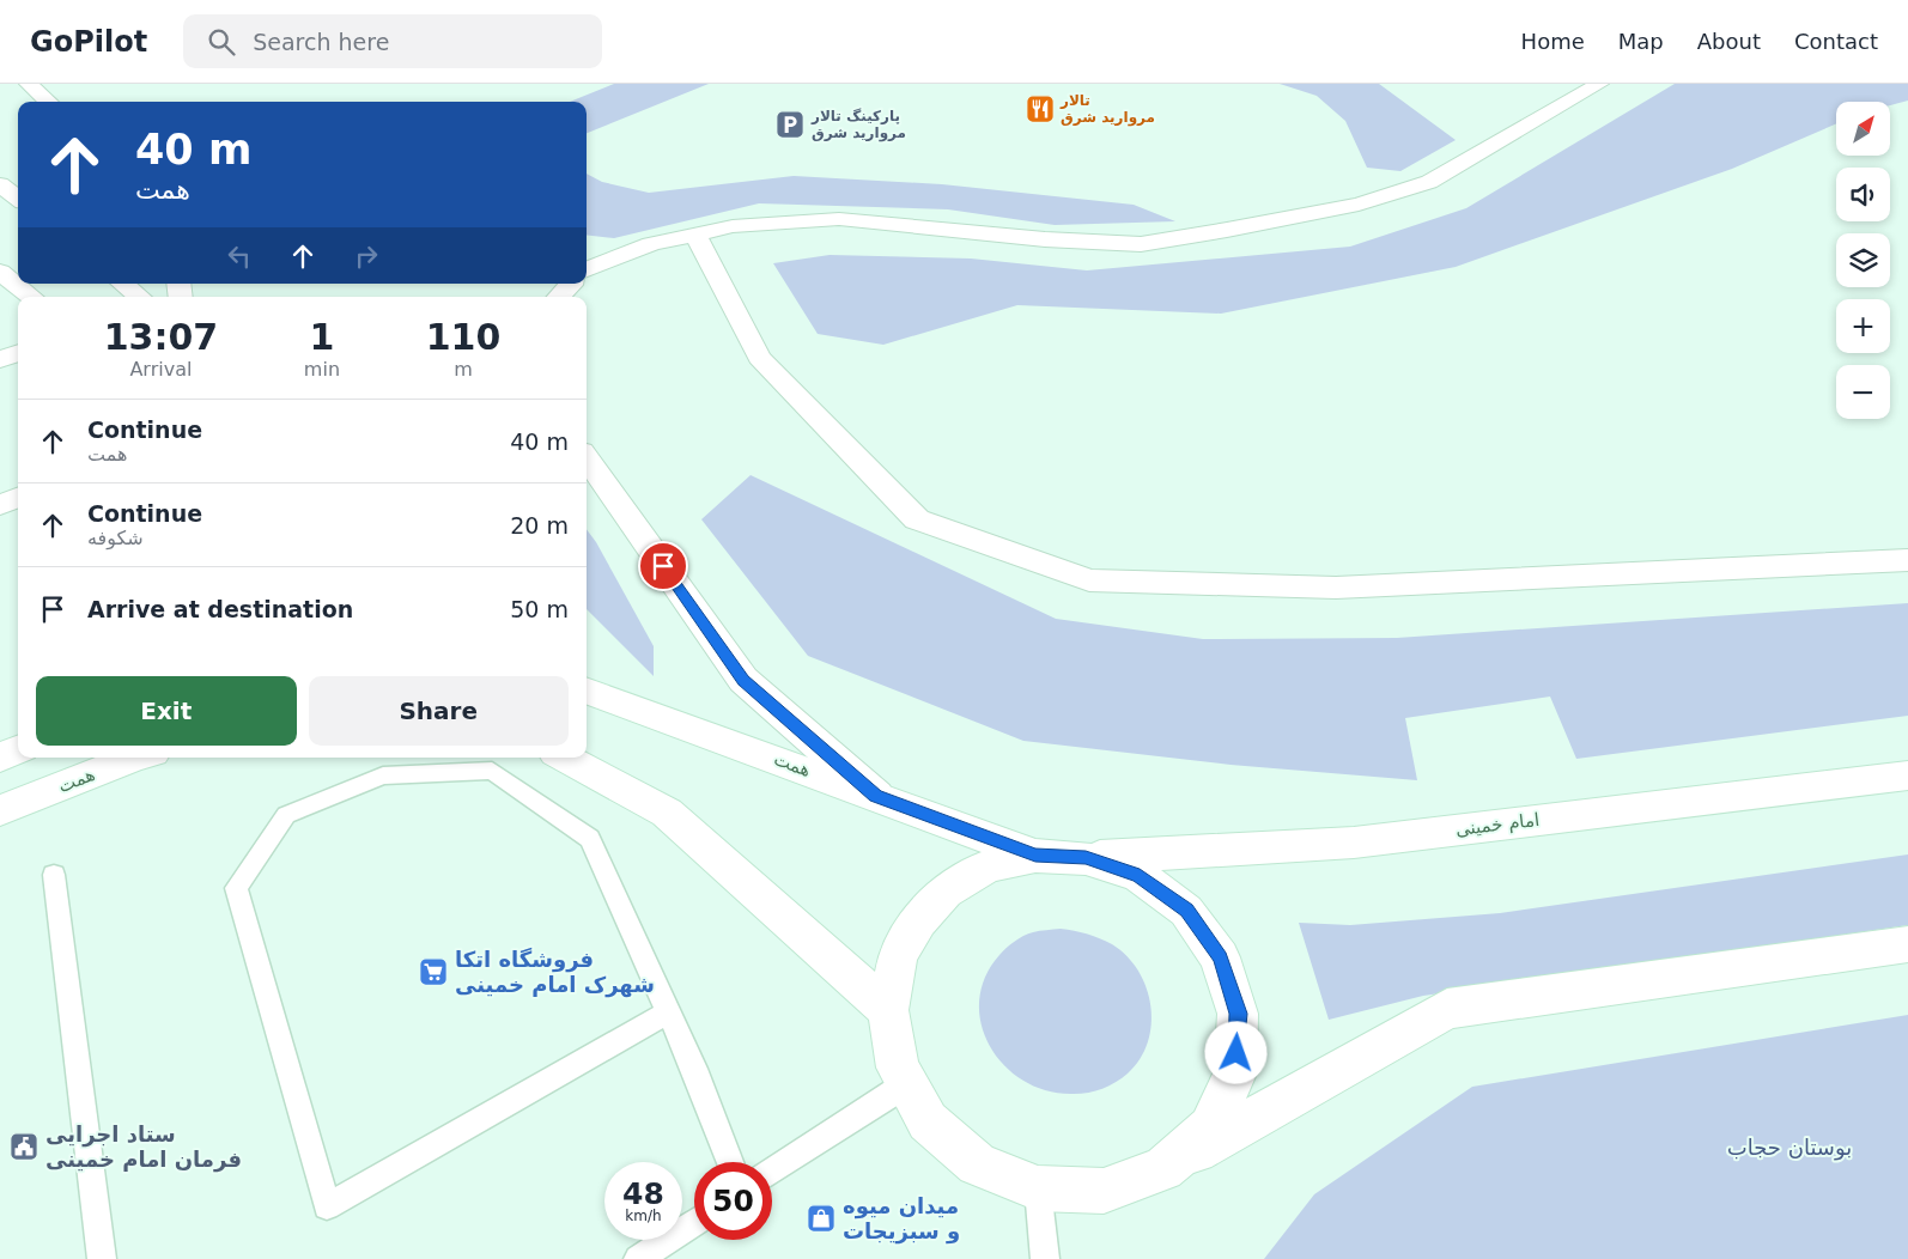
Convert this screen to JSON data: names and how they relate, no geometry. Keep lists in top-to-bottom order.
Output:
{
  "streets": {
    "street": ["همت", "امام خمینی"]
  },
  "parks": ["بوستان حجاب"],
  "places": {
    "restaurant": ["تالار مروارید شرق"],
    "parking": ["پارکینگ تالار مروارید شرق"],
    "supermarket": ["فروشگاه اتکا شهرک امام خمینی"],
    "public building": ["ستاد اجرایی فرمان امام خمینی"],
    "shop": ["میدان میوه و سبزیجات"]
  },
  "north": "top right",
  "page": {
    "header": "GoPilot",
    "search": "Search here",
    "nav": [
      "Home",
      "Map",
      "About",
      "Contact"
    ],
    "map_buttons": ["+", "−"],
    "turn": ["40 m", "همت"],
    "eta": [
      "13:07",
      "Arrival",
      "1",
      "min",
      "110",
      "m"
    ],
    "list": [
      {
        "name": "Continue",
        "note": "همت",
        "value": "40 m"
      },
      {
        "name": "Continue",
        "note": "شکوفه",
        "value": "20 m"
      },
      {
        "name": "Arrive at destination",
        "value": "50 m"
      }
    ],
    "buttons": ["Exit", "Share"],
    "speed": "48 km/h",
    "limit": "50"
  }
}
